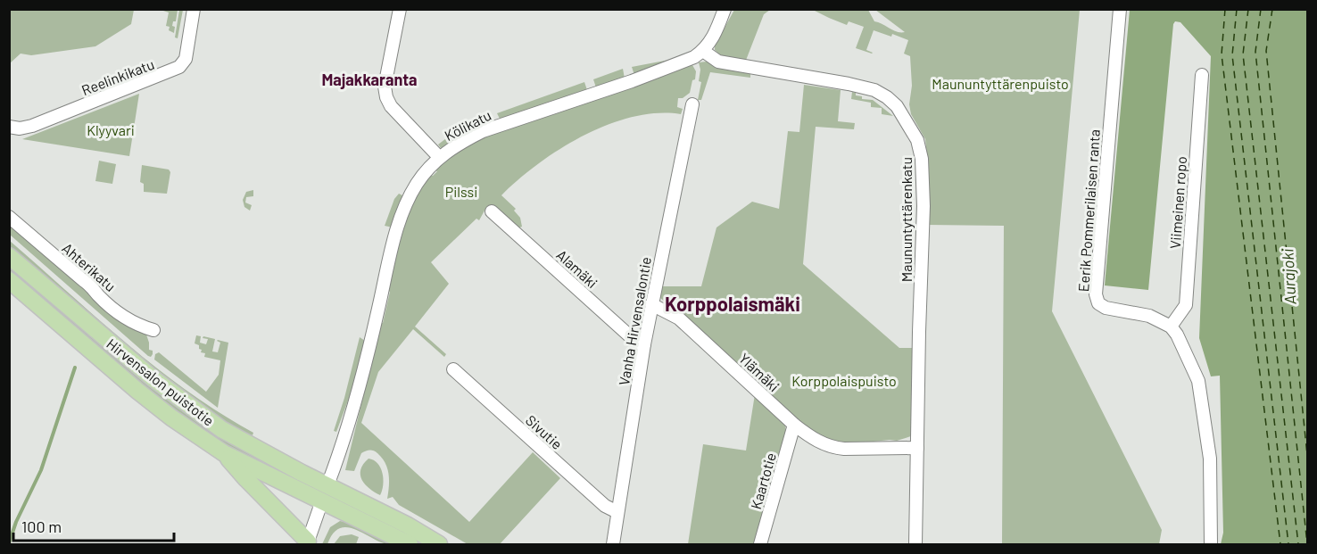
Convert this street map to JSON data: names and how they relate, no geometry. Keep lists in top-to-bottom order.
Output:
{
  "streets": {
    "main road": ["Hirvensalon puistotie"],
    "street": [
      "Reelinkikatu",
      "Kölikatu",
      "Viimeinen ropo",
      "Eerik Pommerilaisen ranta",
      "Maununtyttärenkatu",
      "Ahterikatu",
      "Alamäki",
      "Vanha Hirvensalontie",
      "Ylämäki",
      "Sivutie",
      "Kaartotie"
    ]
  },
  "crossings": [
    ["Kölikatu", "Maununtyttärenkatu"],
    ["Kölikatu", "Hirvensalon puistotie"],
    ["Viimeinen ropo", "Eerik Pommerilaisen ranta"],
    ["Maununtyttärenkatu", "Ylämäki"],
    ["Alamäki", "Vanha Hirvensalontie"],
    ["Vanha Hirvensalontie", "Ylämäki"],
    ["Vanha Hirvensalontie", "Sivutie"],
    ["Ylämäki", "Kaartotie"]
  ],
  "districts": ["Majakkaranta", "Korppolaismäki"],
  "water": ["Aurajoki"],
  "parks": [
    "Maununtyttärenpuisto",
    "Klyyvari",
    "Pilssi",
    "Korppolaispuisto"
  ],
  "scale_bar": "100 m"
}
